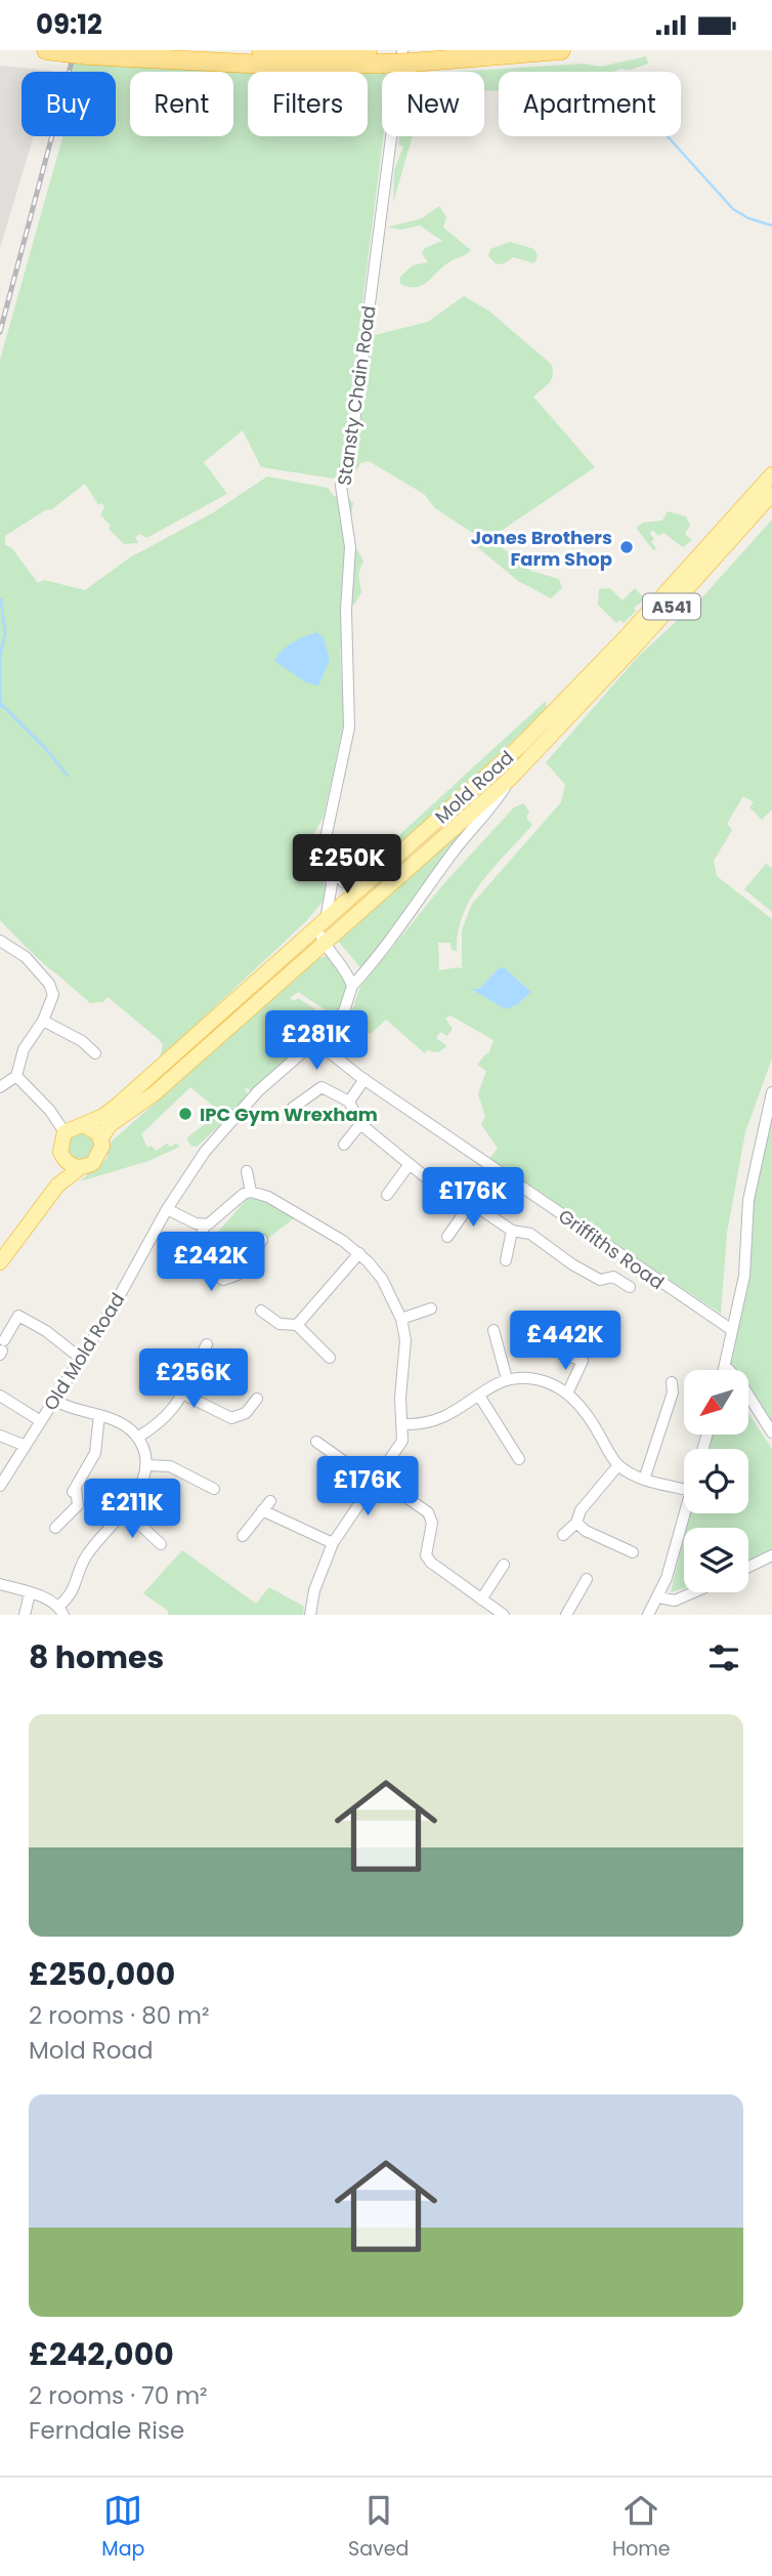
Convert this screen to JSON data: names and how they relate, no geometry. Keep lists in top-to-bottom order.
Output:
{
  "streets": {
    "main road": ["A541", "Mold Road"],
    "street": ["Stansty Chain Road", "Griffiths Road", "Old Mold Road"]
  },
  "crossings": [
    ["Stansty Chain Road", "Mold Road"],
    ["Mold Road", "Old Mold Road"],
    ["Griffiths Road", "Old Mold Road"]
  ],
  "places": ["Jones Brothers Farm Shop", "IPC Gym Wrexham"],
  "north": "bottom left",
  "page": {
    "status": "09:12",
    "chip": [
      "Buy",
      "Rent",
      "Filters",
      "New",
      "Apartment"
    ],
    "price": [
      "£250K",
      "£281K",
      "£176K",
      "£242K",
      "£442K",
      "£256K",
      "£176K",
      "£211K"
    ],
    "heading": "8 homes",
    "list": [
      {
        "name": "£250,000",
        "note": "2 rooms · 80 m² · Mold Road"
      },
      {
        "name": "£242,000",
        "note": "2 rooms · 70 m² · Ferndale Rise"
      }
    ],
    "tabs": ["Map", "Saved", "Home"]
  }
}
